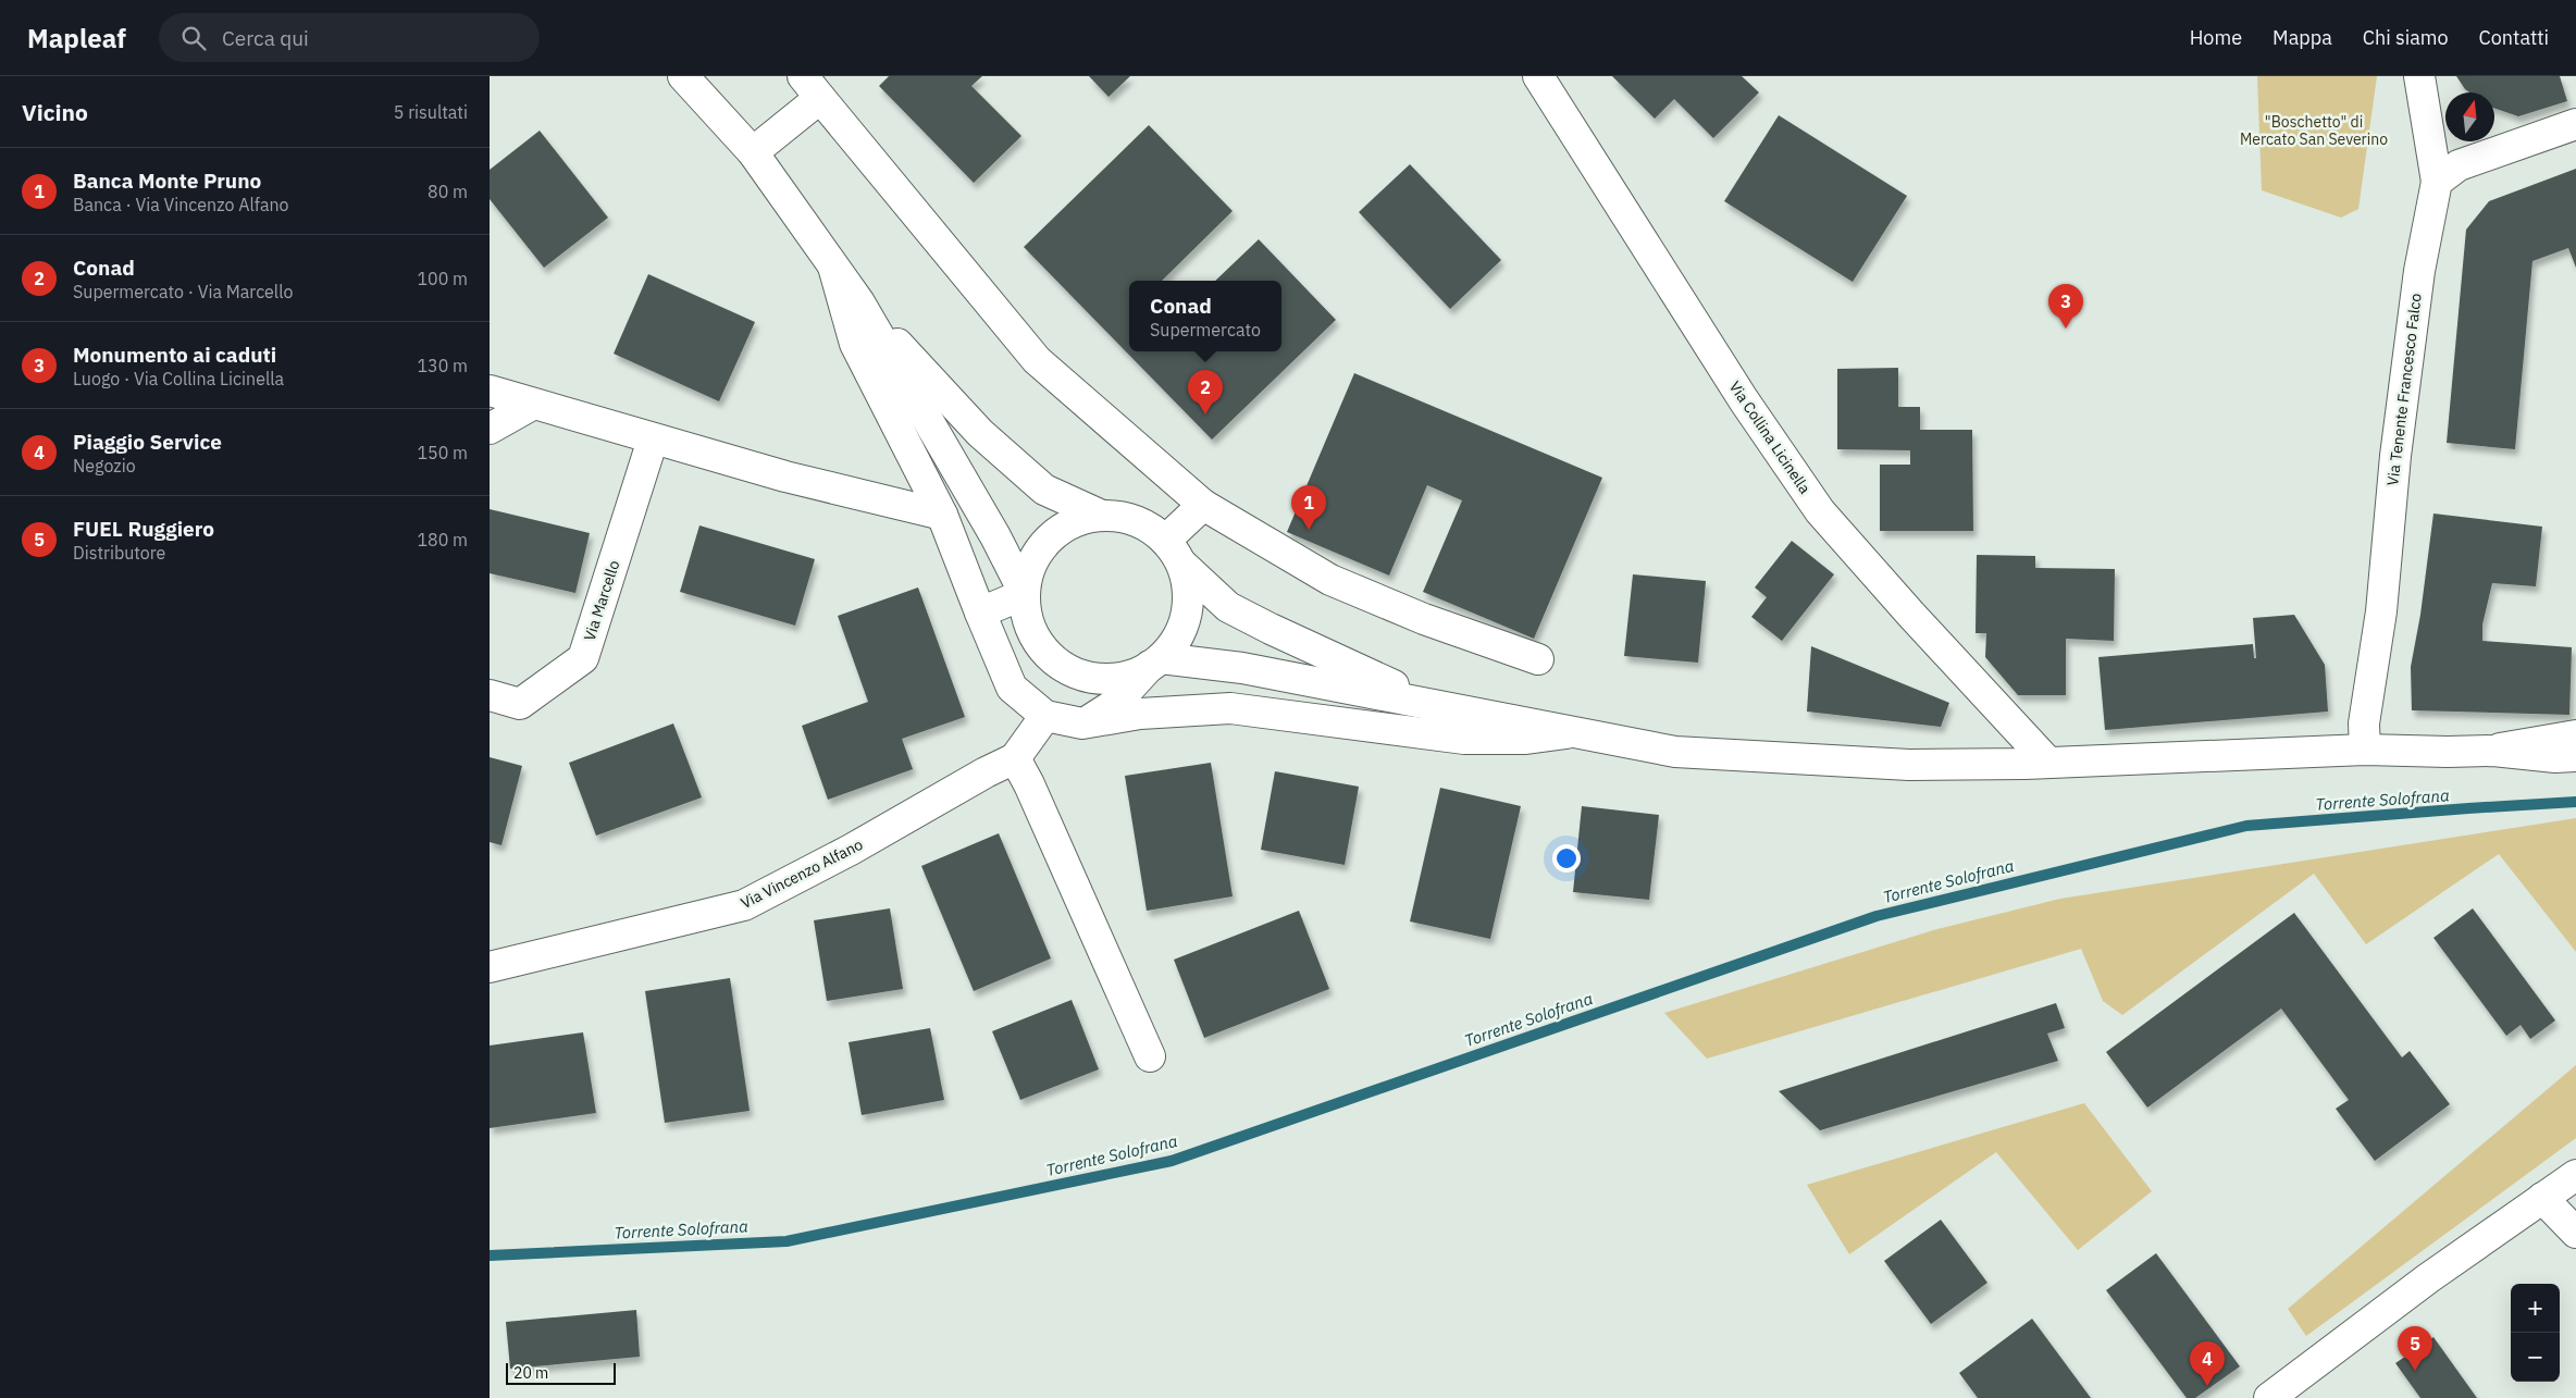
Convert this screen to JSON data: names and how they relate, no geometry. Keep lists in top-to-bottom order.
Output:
{
  "streets": {
    "street": [
      "Via Tenente Francesco Falco",
      "Via Collina Licinella",
      "Via Marcello",
      "Via Vincenzo Alfano"
    ]
  },
  "water": ["Torrente Solofrana"],
  "parks": ["\"Boschetto\" di Mercato San Severino"],
  "scale_bar": "20 m",
  "north": "top",
  "page": {
    "header": "Mapleaf",
    "search": "Cerca qui",
    "nav": [
      "Home",
      "Mappa",
      "Chi siamo",
      "Contatti"
    ],
    "heading": ["Vicino", "5 risultati"],
    "list": [
      {
        "mark": "1",
        "name": "Banca Monte Pruno",
        "note": "Banca · Via Vincenzo Alfano",
        "value": "80 m"
      },
      {
        "mark": "2",
        "name": "Conad",
        "note": "Supermercato · Via Marcello",
        "value": "100 m"
      },
      {
        "mark": "3",
        "name": "Monumento ai caduti",
        "note": "Luogo · Via Collina Licinella",
        "value": "130 m"
      },
      {
        "mark": "4",
        "name": "Piaggio Service",
        "note": "Negozio",
        "value": "150 m"
      },
      {
        "mark": "5",
        "name": "FUEL Ruggiero",
        "note": "Distributore",
        "value": "180 m"
      }
    ],
    "popup": ["Conad", "Supermercato"],
    "pins": [
      "3",
      "2",
      "1",
      "5",
      "4"
    ],
    "map_buttons": ["+", "−"],
    "scale": "20 m"
  }
}
